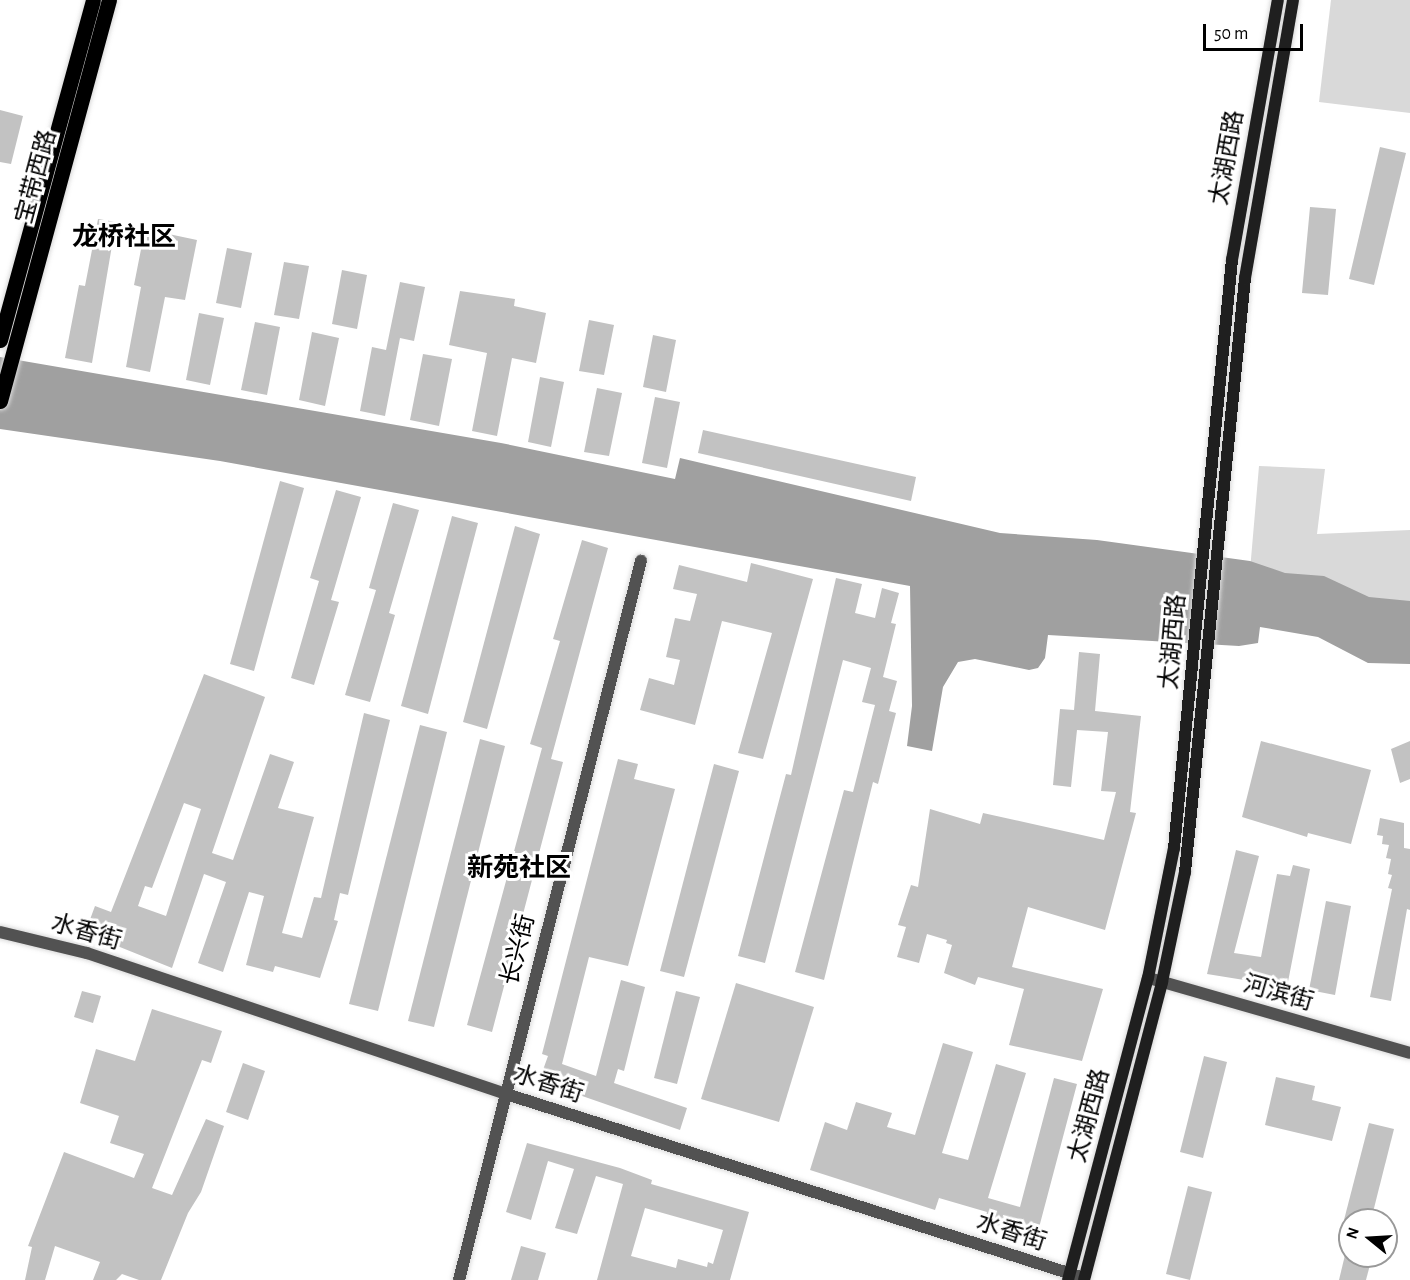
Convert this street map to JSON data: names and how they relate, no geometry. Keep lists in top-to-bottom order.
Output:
{
  "streets": {
    "main road": ["太湖西路", "宝带西路"],
    "street": ["水香街", "长兴街", "河滨街"]
  },
  "crossings": [
    ["太湖西路", "水香街"],
    ["太湖西路", "河滨街"],
    ["水香街", "长兴街"]
  ],
  "districts": ["龙桥社区", "新苑社区"],
  "scale_bar": "50 m",
  "north": "left"
}
